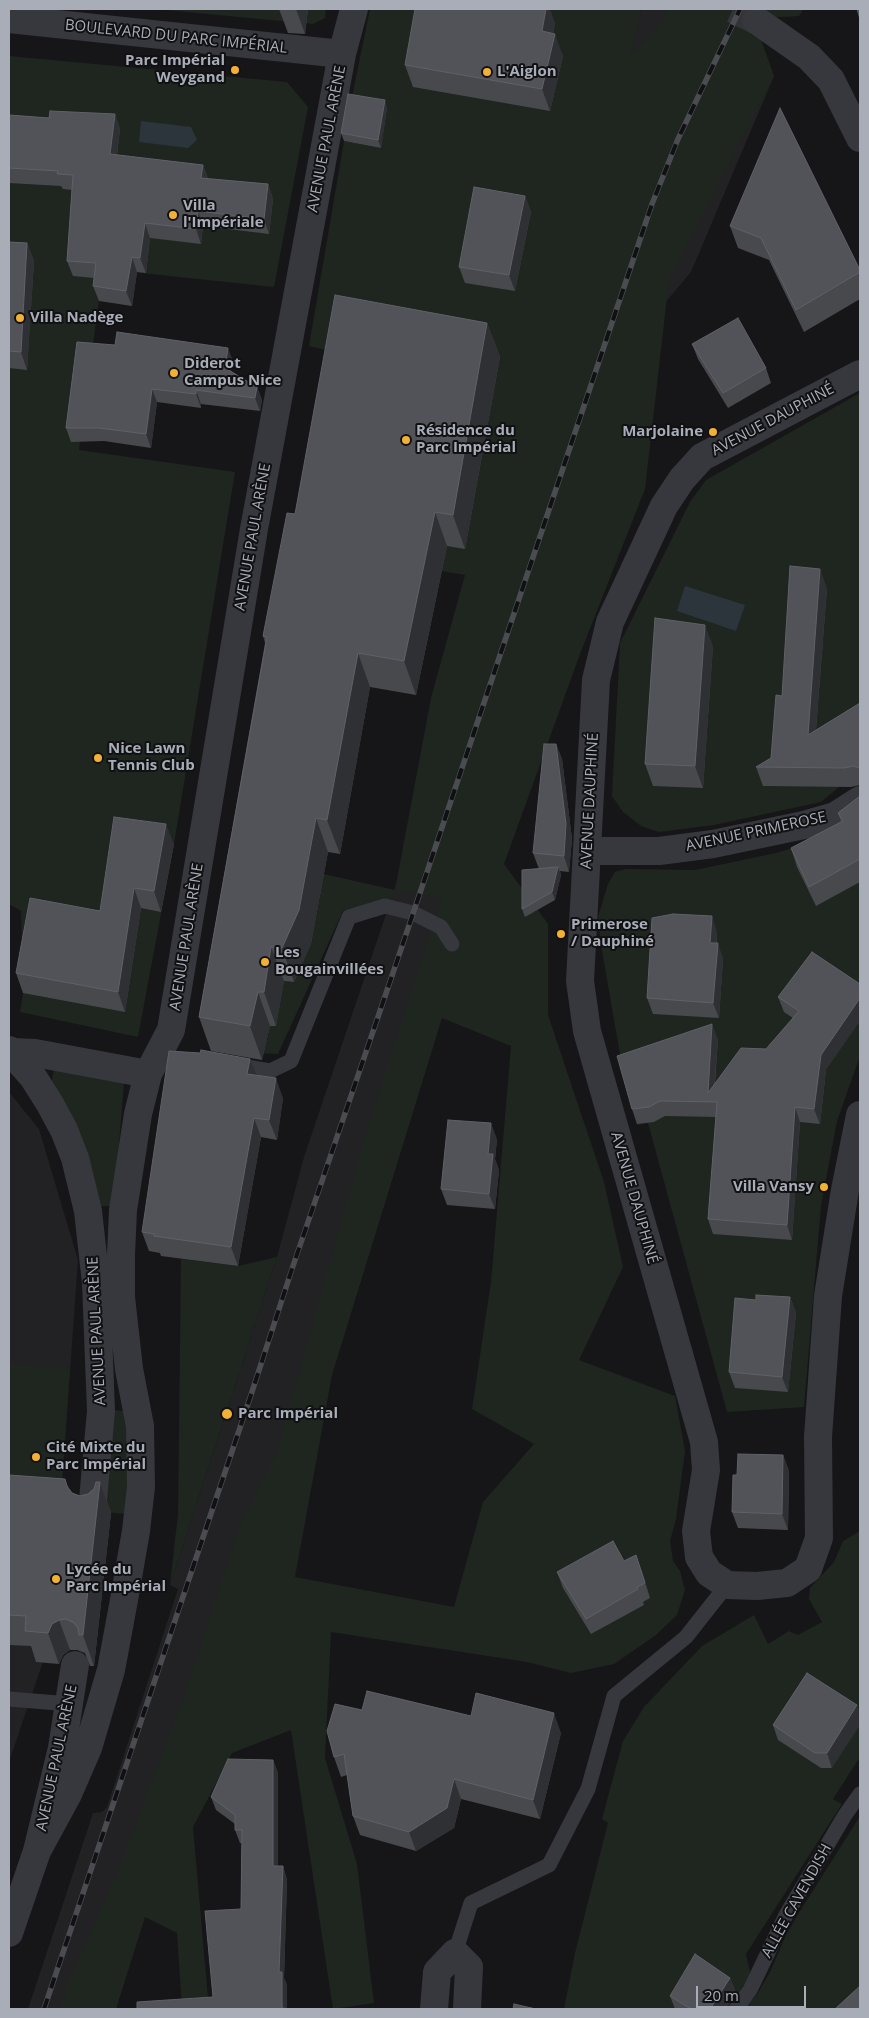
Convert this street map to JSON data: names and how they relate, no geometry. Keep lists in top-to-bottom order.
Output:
{
  "streets": {
    "street": [
      "BOULEVARD DU PARC IMPÉRIAL",
      "AVENUE PAUL ARÈNE",
      "AVENUE DAUPHINÉ",
      "AVENUE PRIMEROSE"
    ],
    "lane": ["ALLÉE CAVENDISH"]
  },
  "crossings": [
    ["BOULEVARD DU PARC IMPÉRIAL", "AVENUE PAUL ARÈNE"],
    ["AVENUE DAUPHINÉ", "AVENUE PRIMEROSE"]
  ],
  "places": [
    "Parc Impérial Weygand",
    "L'Aiglon",
    "Villa l'Impériale",
    "Villa Nadège",
    "Diderot Campus Nice",
    "Marjolaine",
    "Résidence du Parc Impérial",
    "Nice Lawn Tennis Club",
    "Primerose / Dauphiné",
    "Les Bougainvillées",
    "Villa Vansy",
    "Parc Impérial",
    "Cité Mixte du Parc Impérial",
    "Lycée du Parc Impérial"
  ],
  "scale_bar": "20 m"
}
